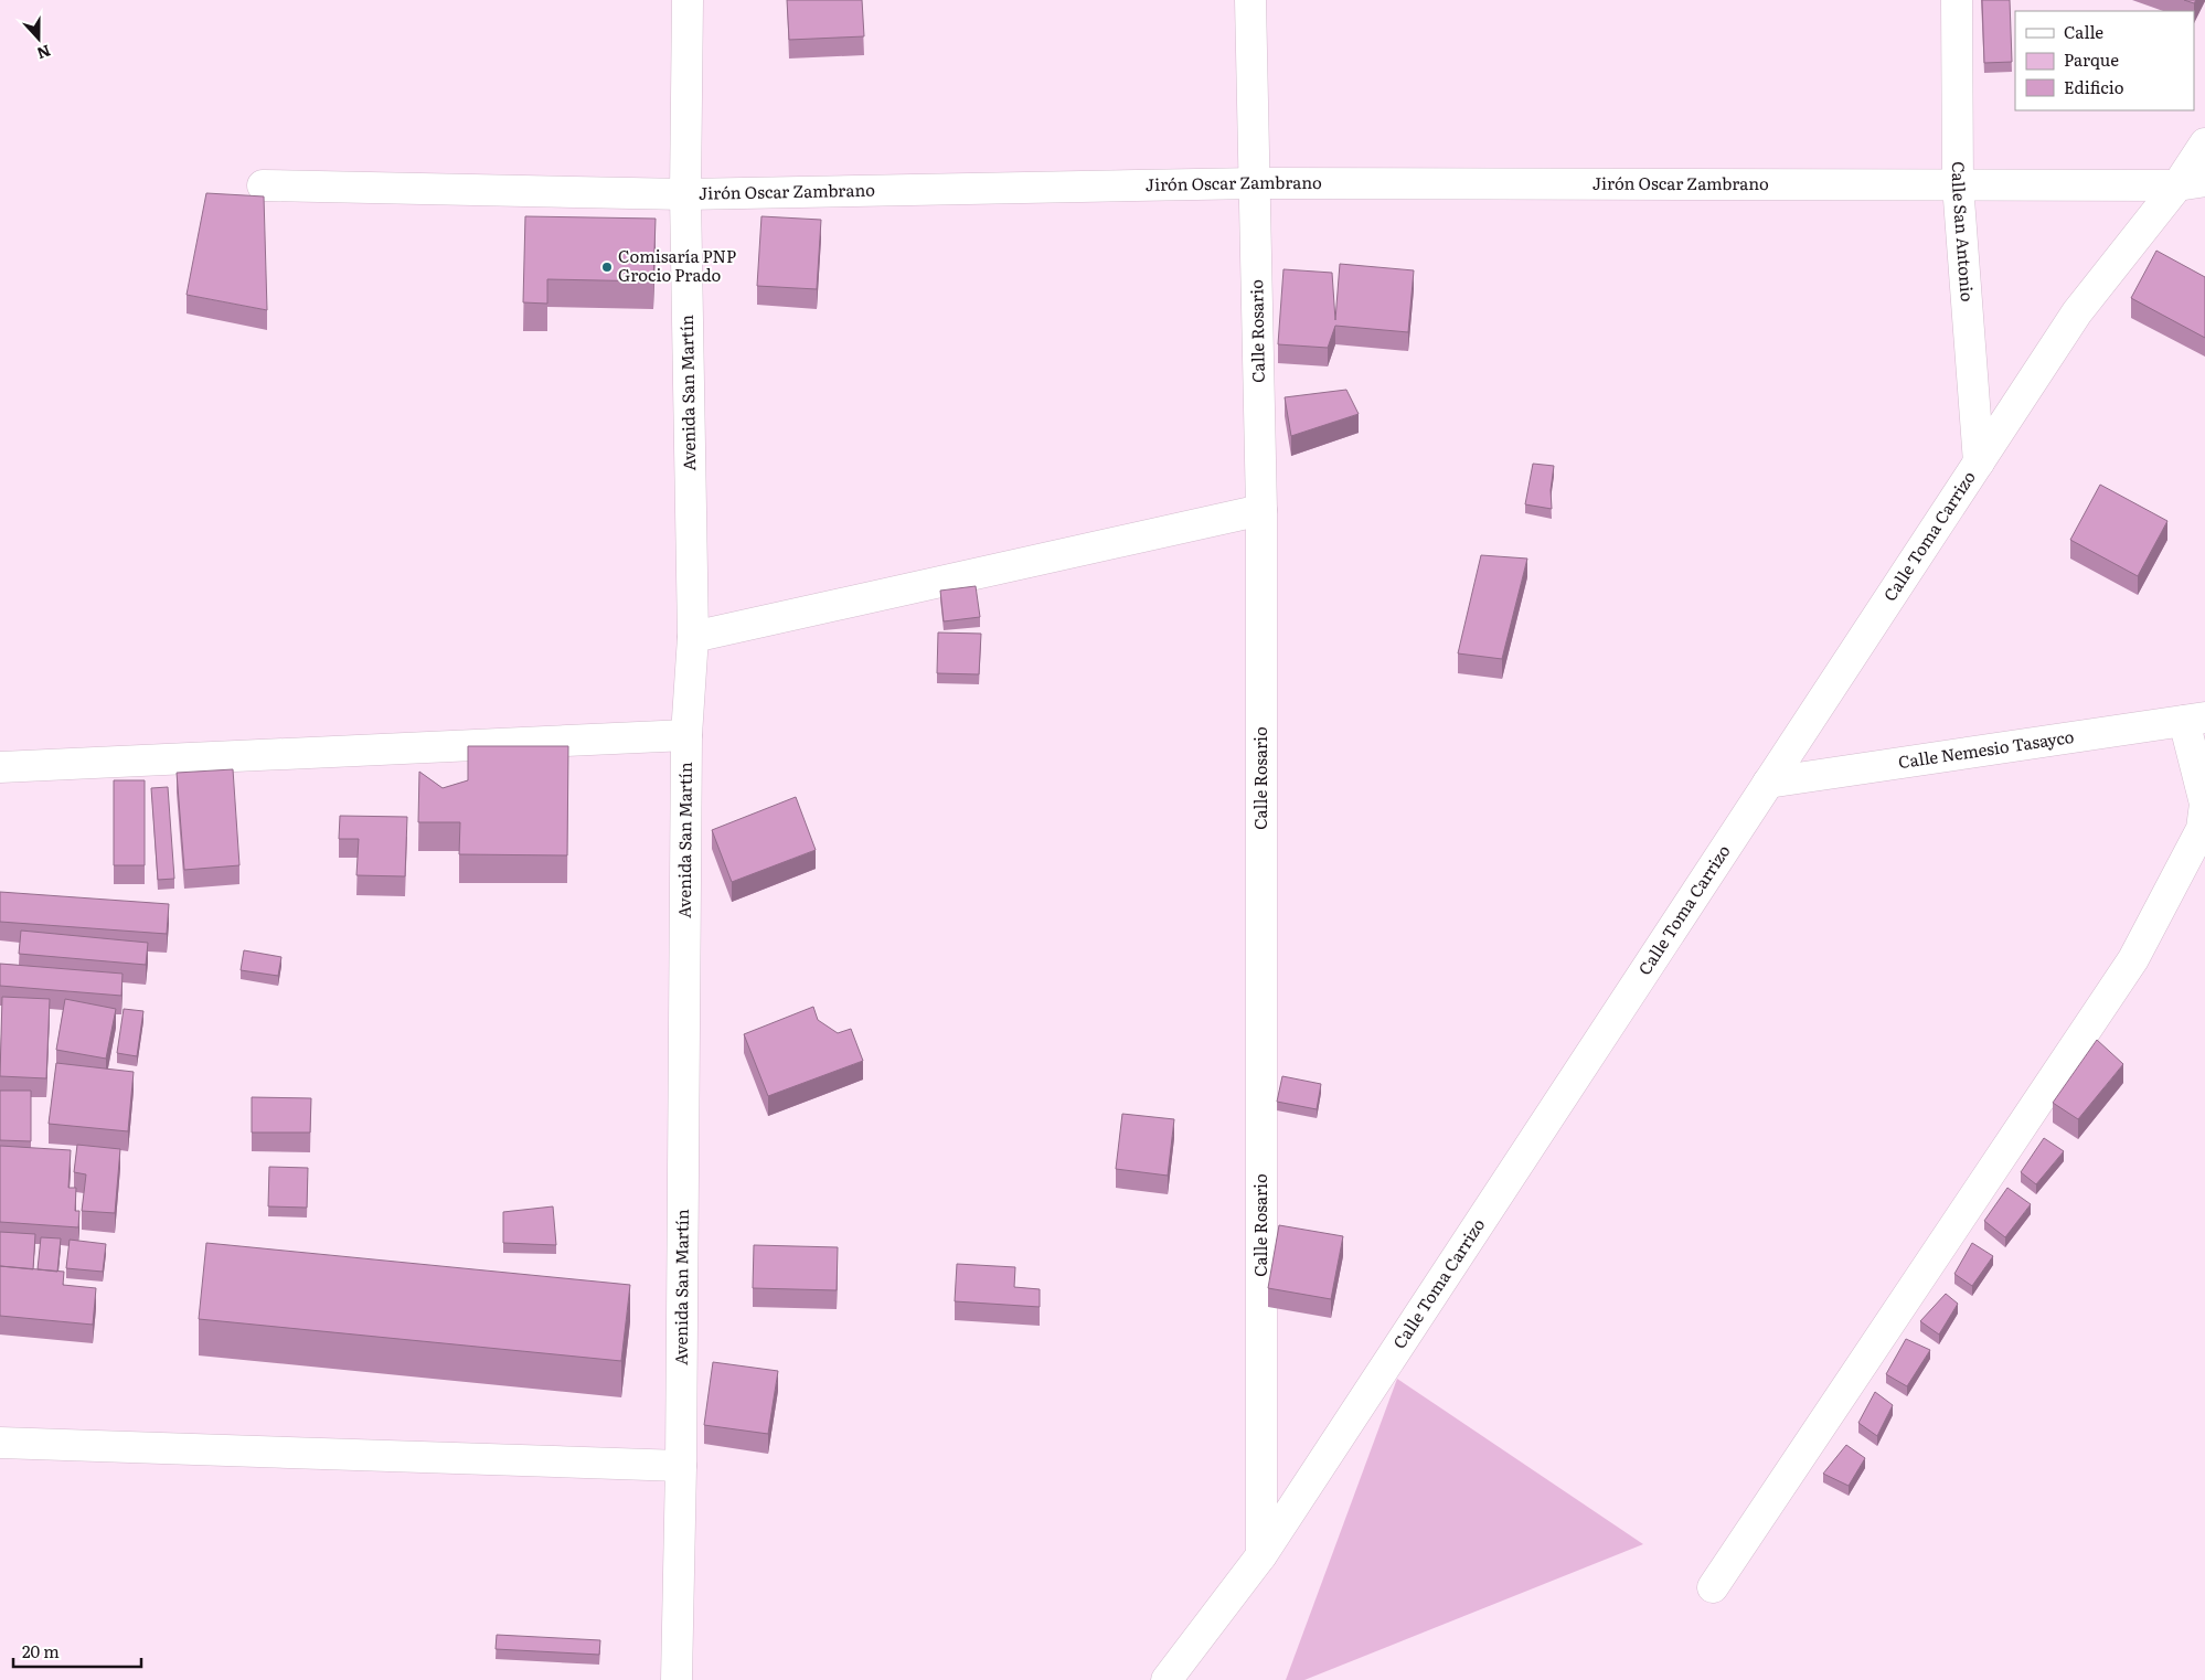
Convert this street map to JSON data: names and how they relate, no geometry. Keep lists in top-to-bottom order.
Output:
{
  "streets": {
    "street": [
      "Jirón Oscar Zambrano",
      "Calle San Antonio",
      "Calle Rosario",
      "Avenida San Martín",
      "Calle Toma Carrizo",
      "Calle Nemesio Tasayco"
    ]
  },
  "crossings": [
    ["Jirón Oscar Zambrano", "Calle San Antonio"],
    ["Jirón Oscar Zambrano", "Calle Rosario"],
    ["Jirón Oscar Zambrano", "Avenida San Martín"],
    ["Jirón Oscar Zambrano", "Calle Toma Carrizo"],
    ["Calle San Antonio", "Calle Toma Carrizo"],
    ["Calle Rosario", "Calle Toma Carrizo"],
    ["Calle Toma Carrizo", "Calle Nemesio Tasayco"]
  ],
  "places": ["Comisaría PNP Grocio Prado"],
  "legend": ["Calle", "Parque", "Edificio"],
  "scale_bar": "20 m",
  "north": "bottom"
}
